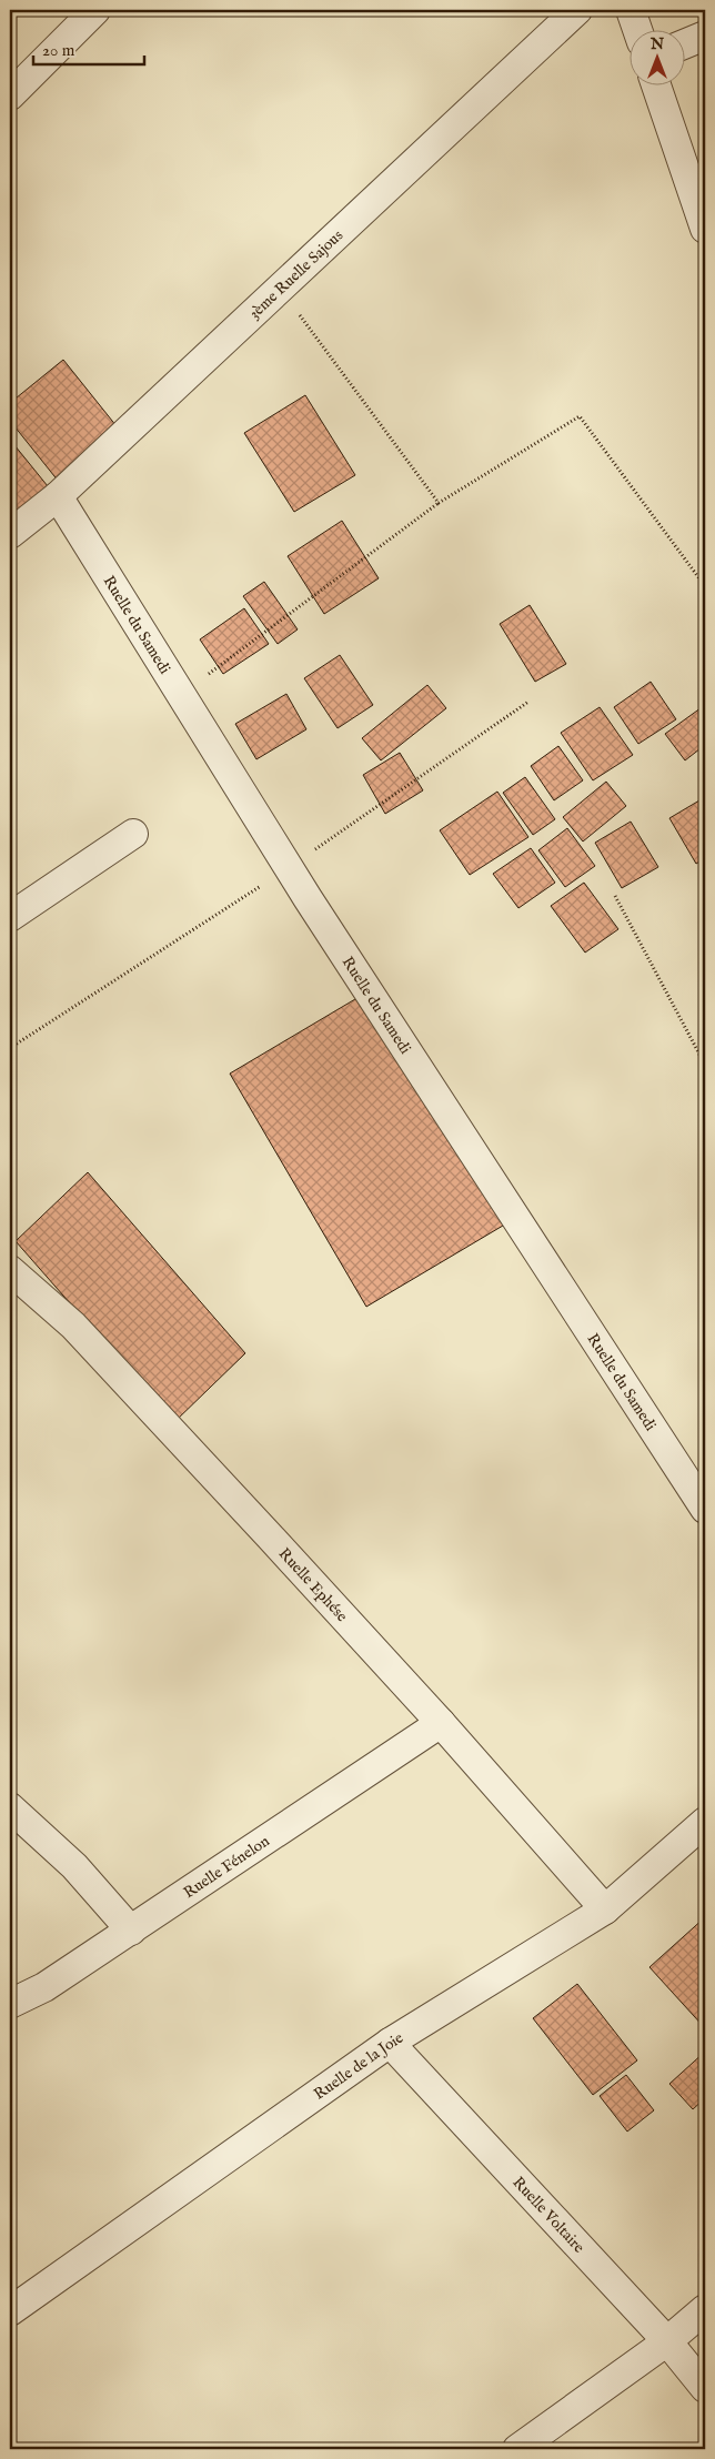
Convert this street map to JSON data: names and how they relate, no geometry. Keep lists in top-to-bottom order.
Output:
{
  "streets": {
    "street": [
      "3ème Ruelle Sajous",
      "Ruelle du Samedi",
      "Ruelle Ephése",
      "Ruelle Fénelon",
      "Ruelle de la Joie",
      "Ruelle Voltaire"
    ]
  },
  "crossings": [
    ["3ème Ruelle Sajous", "Ruelle du Samedi"],
    ["Ruelle Ephése", "Ruelle Fénelon"],
    ["Ruelle Ephése", "Ruelle de la Joie"],
    ["Ruelle de la Joie", "Ruelle Voltaire"]
  ],
  "scale_bar": "20 m",
  "north": "top"
}
